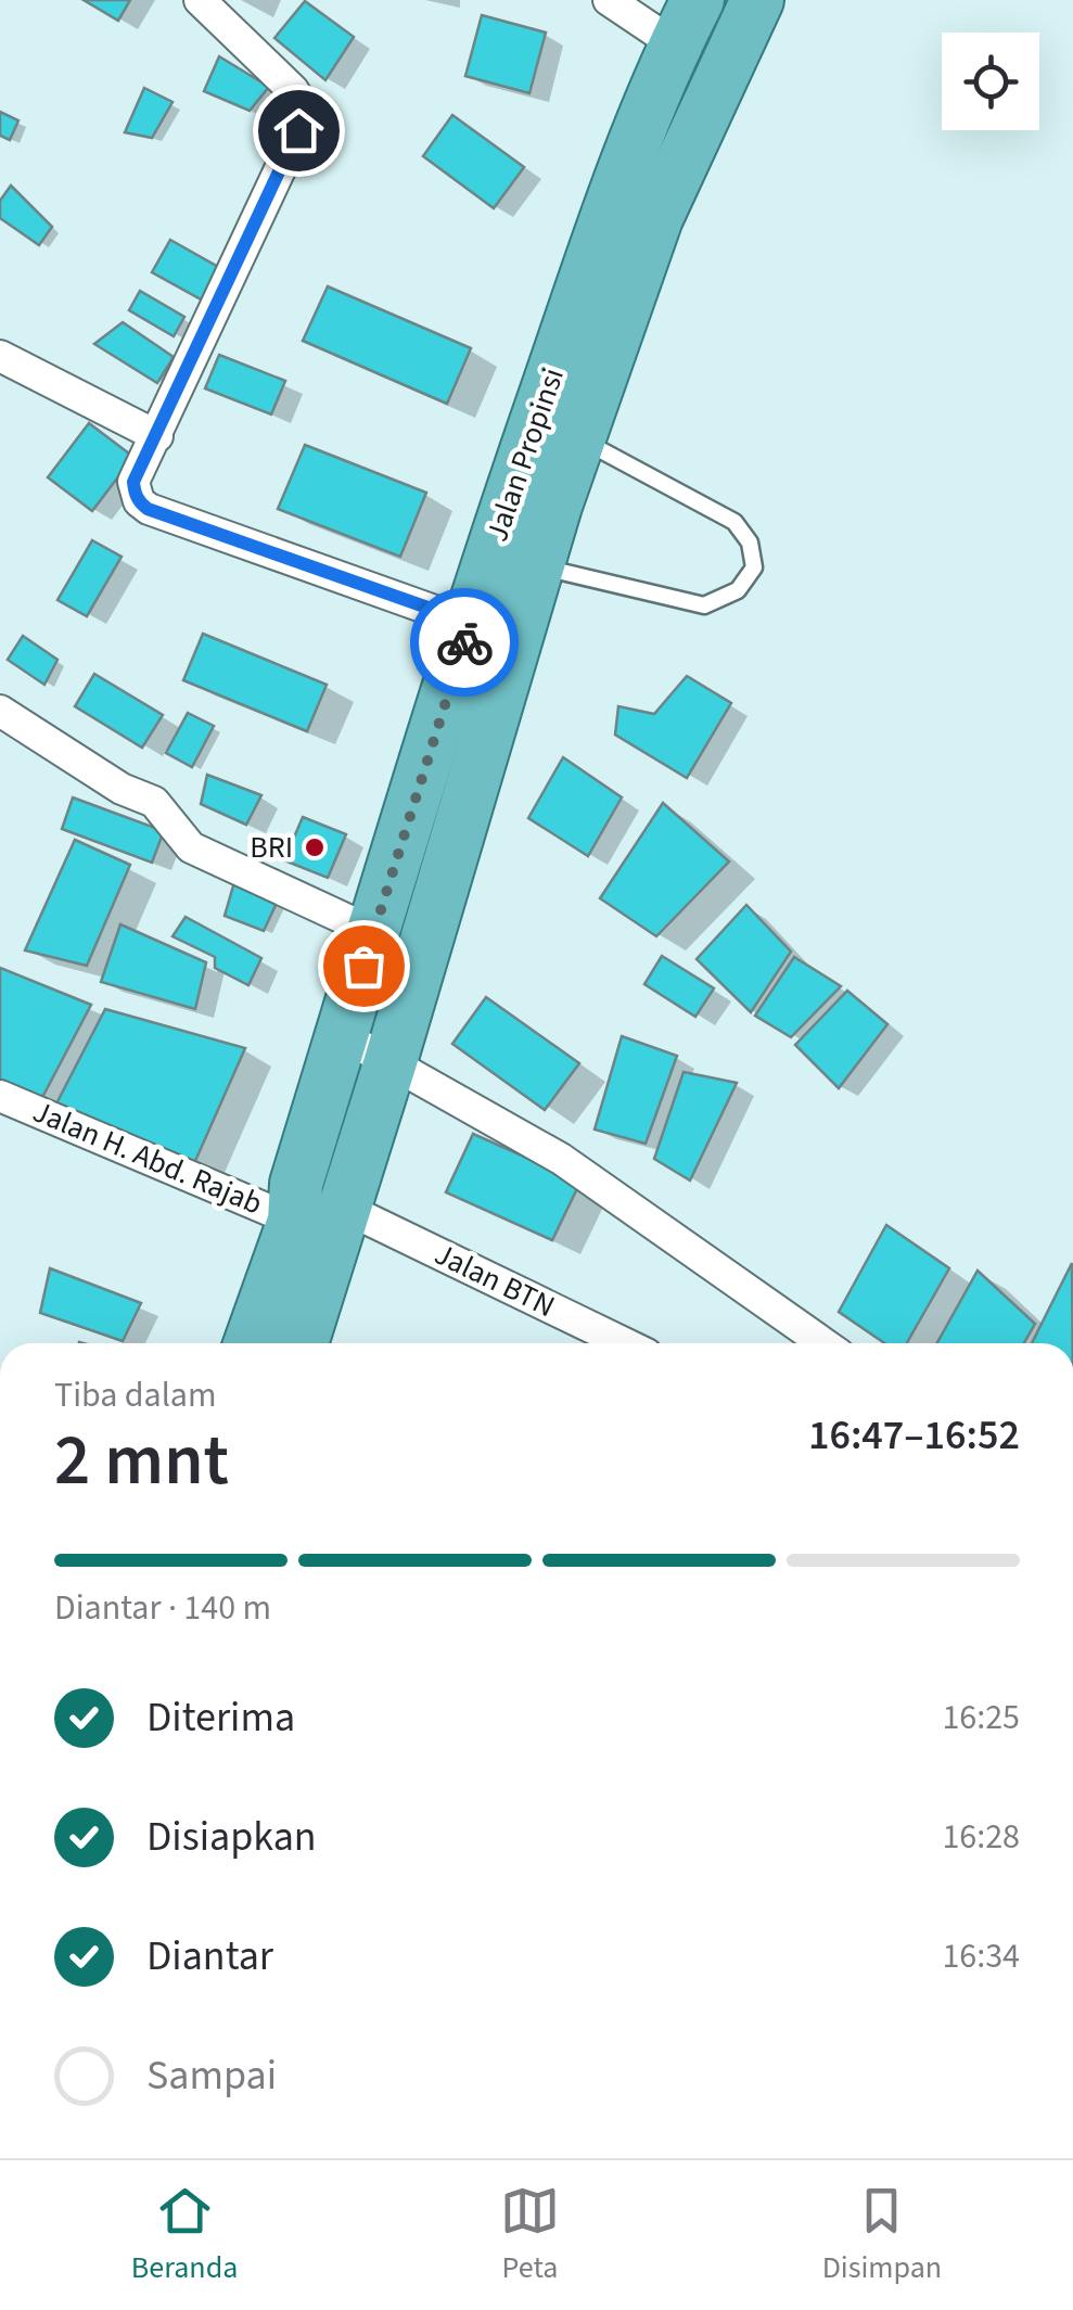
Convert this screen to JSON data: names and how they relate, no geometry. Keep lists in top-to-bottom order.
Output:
{
  "streets": {
    "highway": ["Jalan Propinsi"],
    "street": ["Jalan H. Abd. Rajab", "Jalan BTN"]
  },
  "crossings": [
    ["Jalan Propinsi", "Jalan H. Abd. Rajab"],
    ["Jalan Propinsi", "Jalan BTN"],
    ["Jalan H. Abd. Rajab", "Jalan BTN"]
  ],
  "places": ["BRI"],
  "page": {
    "heading": ["2 mnt", "Tiba dalam", "16:47–16:52"],
    "bar": "Diantar · 140 m",
    "list": [
      ["Diterima", "16:25"],
      ["Disiapkan", "16:28"],
      ["Diantar", "16:34"],
      "Sampai"
    ],
    "tabs": ["Beranda", "Peta", "Disimpan"]
  }
}
